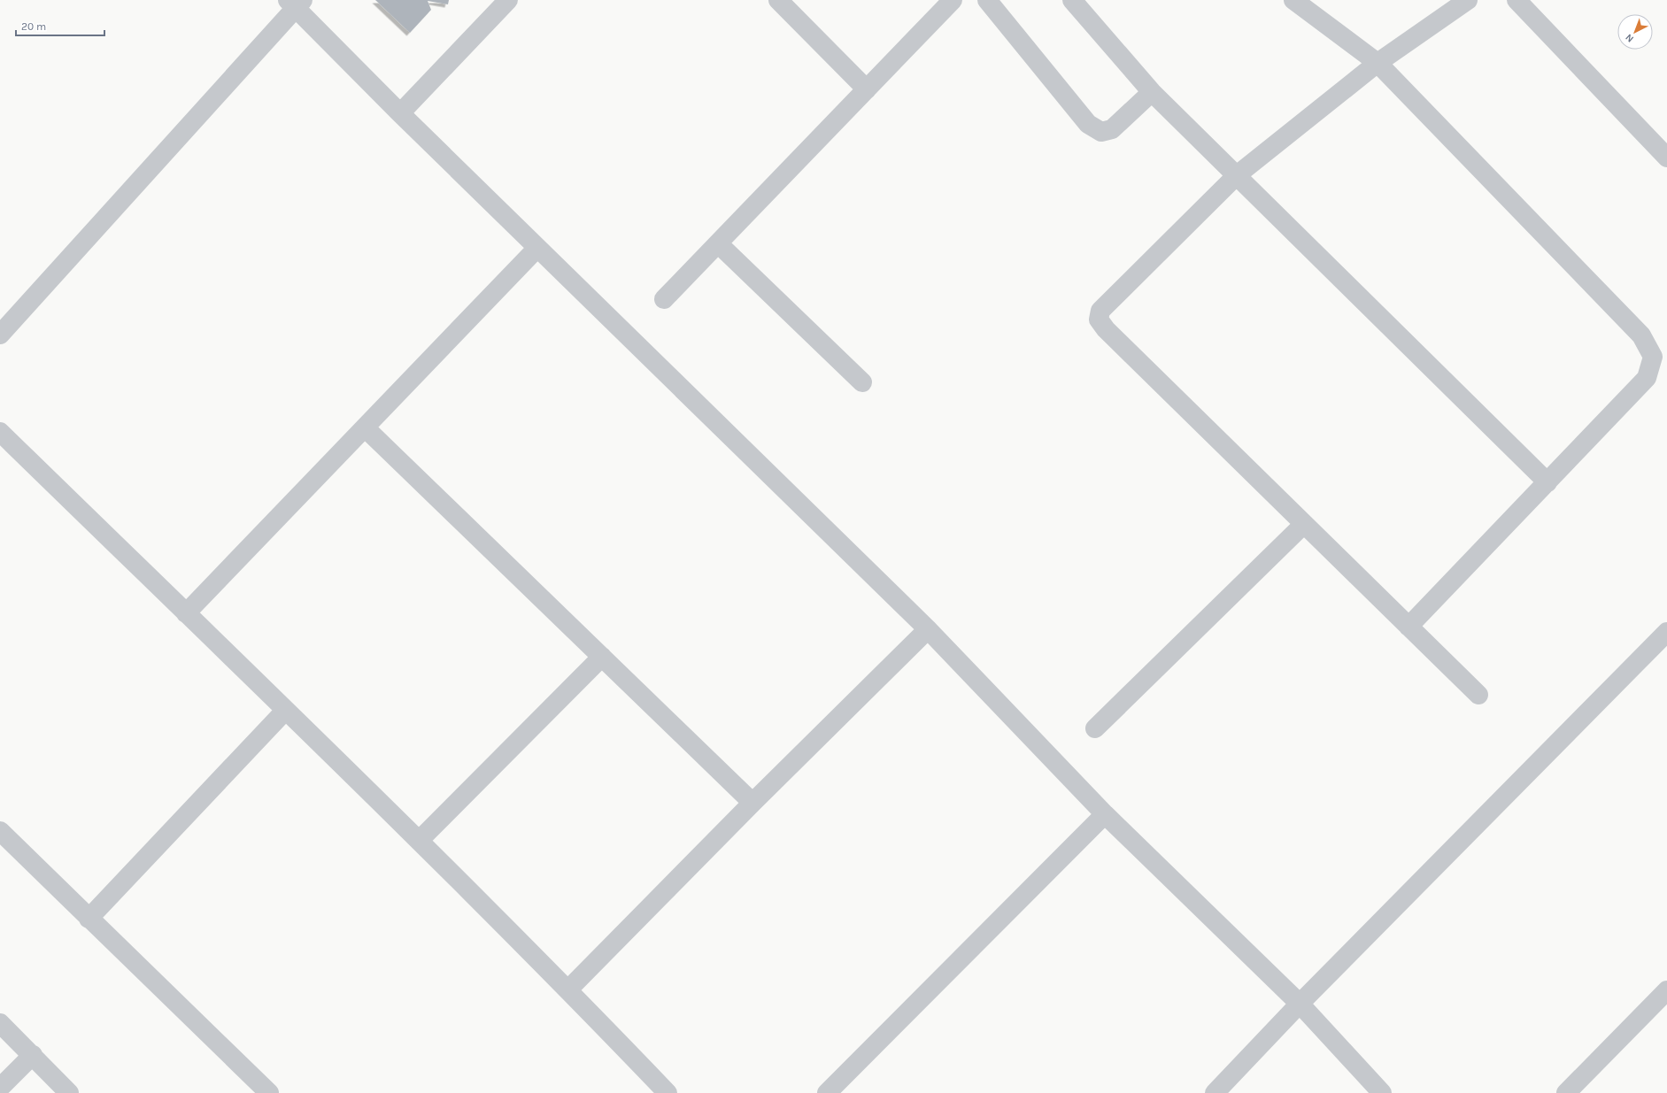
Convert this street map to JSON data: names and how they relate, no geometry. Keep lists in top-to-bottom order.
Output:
{
  "scale_bar": "20 m",
  "north": "bottom left"
}
